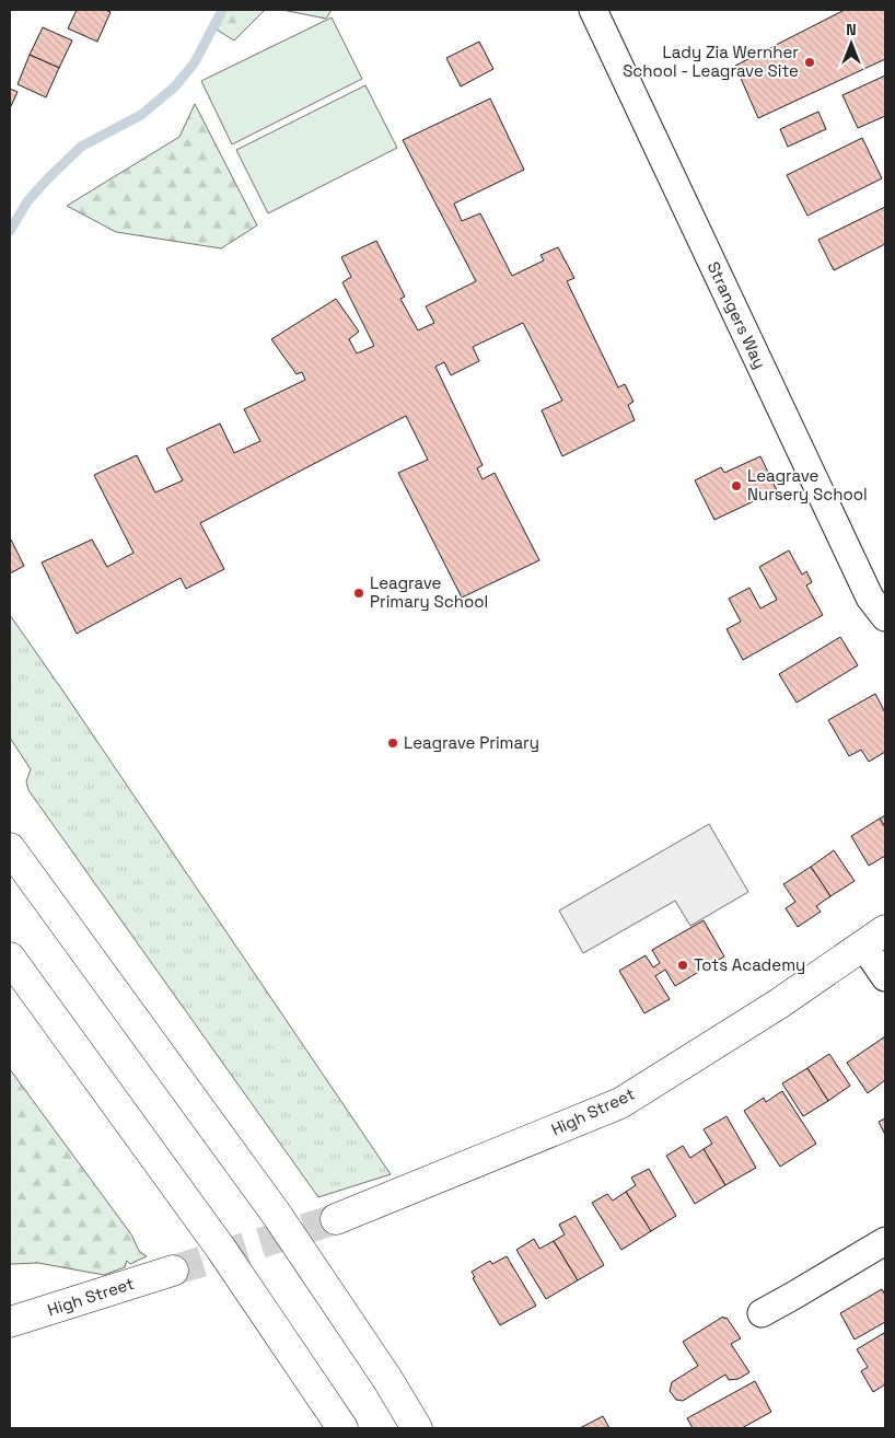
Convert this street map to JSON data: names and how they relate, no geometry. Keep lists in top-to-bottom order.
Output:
{
  "streets": {
    "main road": ["High Street"],
    "street": ["Strangers Way"]
  },
  "places": [
    "Lady Zia Wernher School - Leagrave Site",
    "Leagrave Nursery School",
    "Leagrave Primary School",
    "Leagrave Primary",
    "Tots Academy"
  ],
  "north": "top"
}
